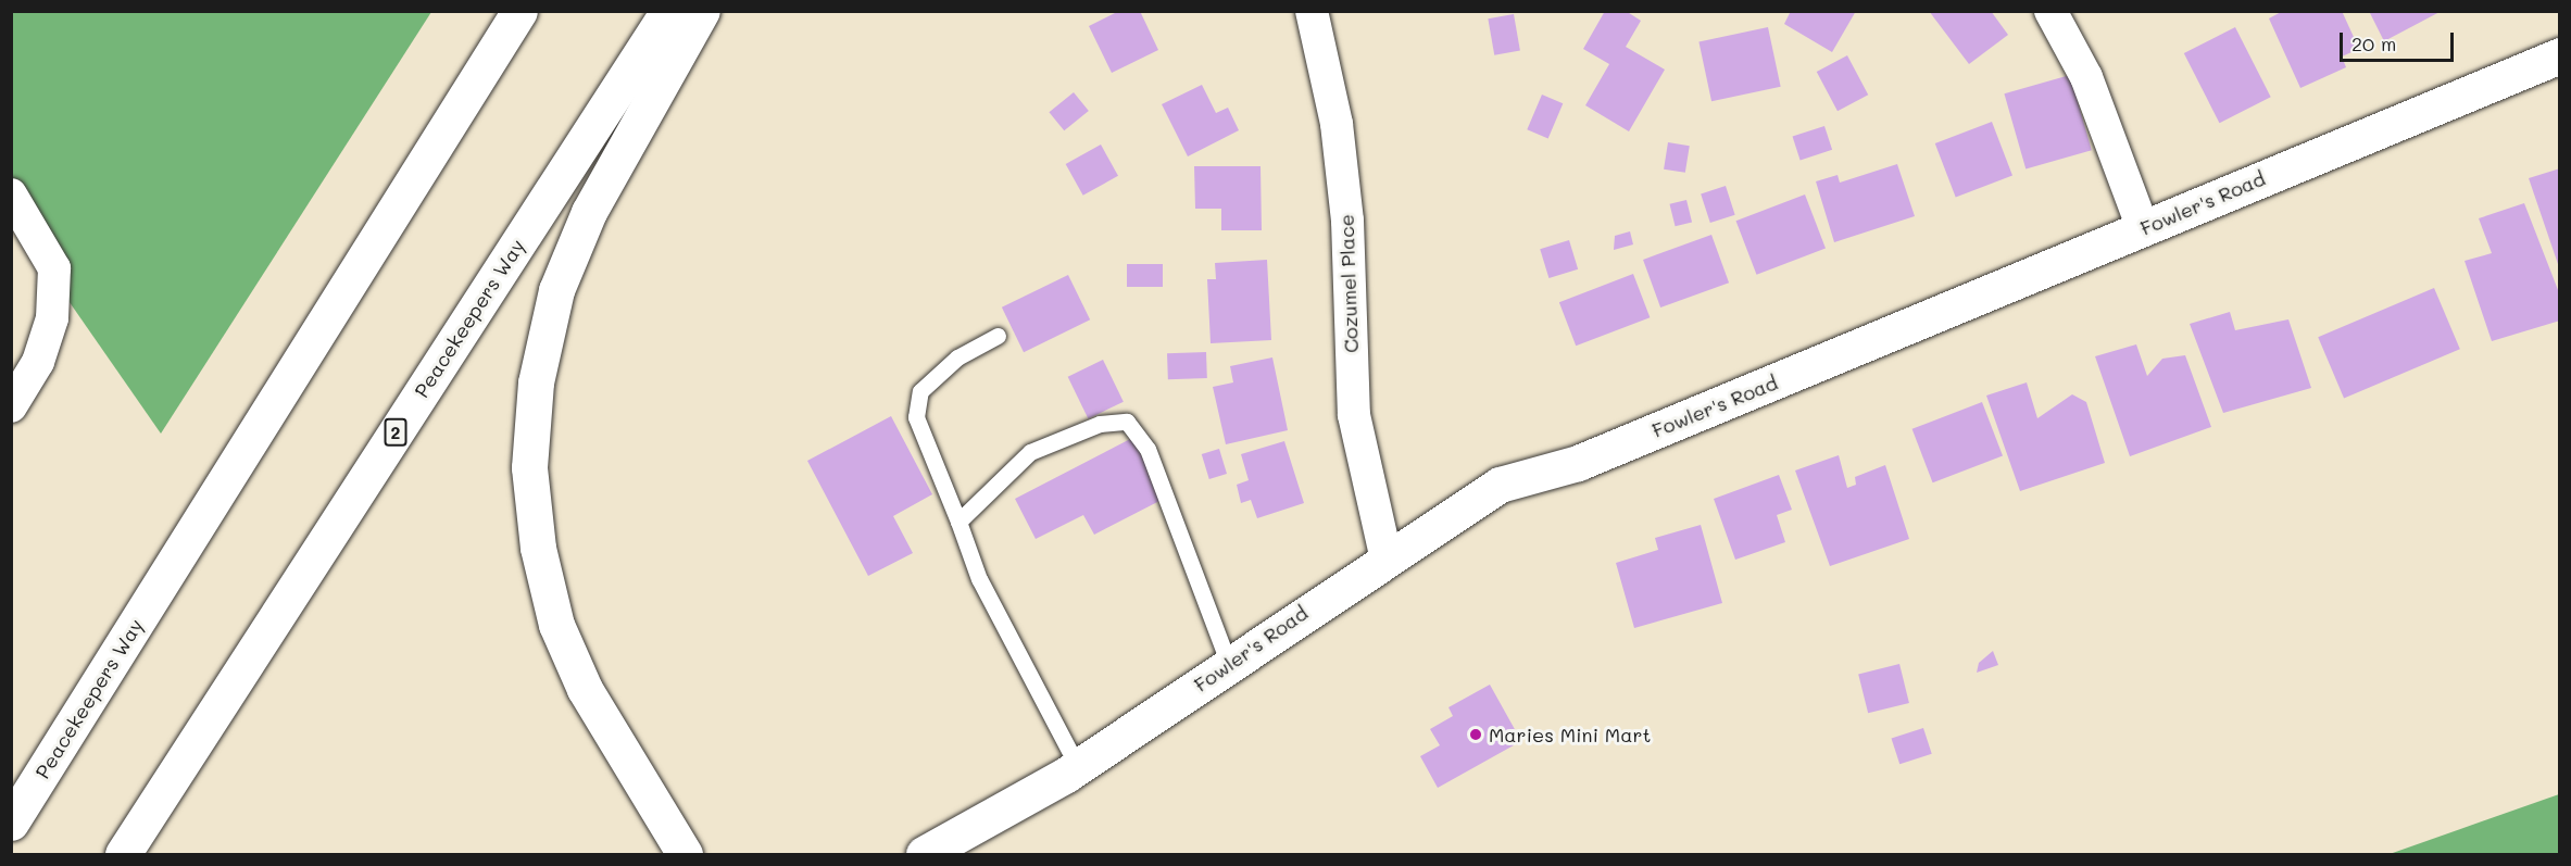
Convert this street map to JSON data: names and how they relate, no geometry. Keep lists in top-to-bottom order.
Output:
{
  "streets": {
    "main road": ["Fowler's Road", "Peacekeepers Way", "2"],
    "street": ["Cozumel Place"]
  },
  "crossings": [
    ["Fowler's Road", "Cozumel Place"]
  ],
  "places": ["Maries Mini Mart"],
  "scale_bar": "20 m"
}
